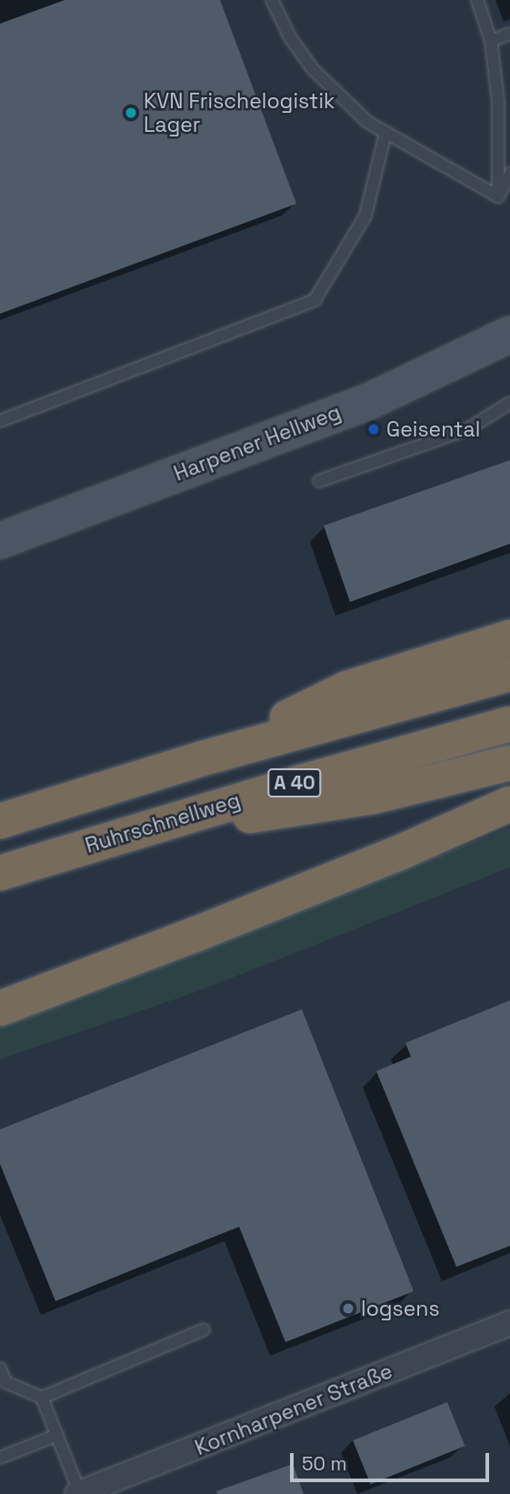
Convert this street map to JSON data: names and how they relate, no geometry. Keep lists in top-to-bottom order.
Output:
{
  "streets": {
    "highway": ["A 40", "Ruhrschnellweg"],
    "main road": ["Harpener Hellweg"],
    "street": ["Kornharpener Straße"]
  },
  "places": ["KVN Frischelogistik Lager", "Geisental", "logsens"],
  "scale_bar": "50 m"
}
